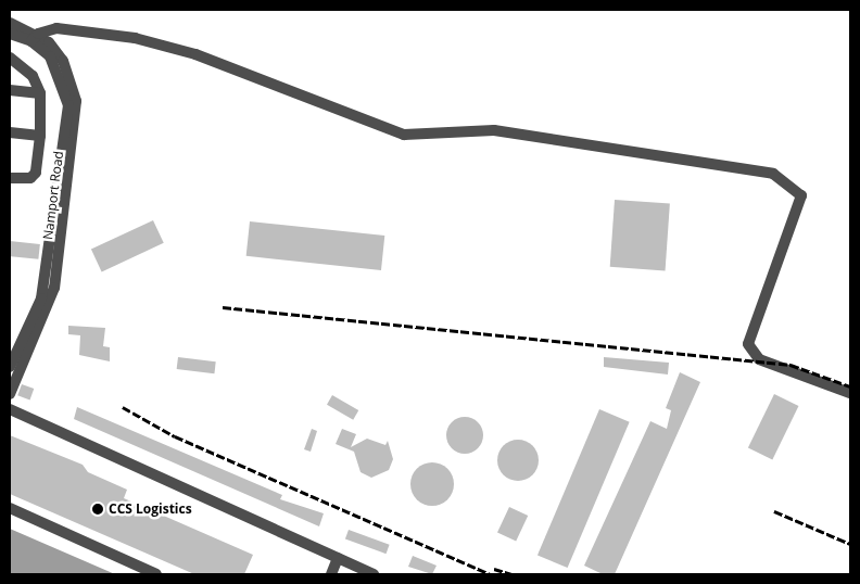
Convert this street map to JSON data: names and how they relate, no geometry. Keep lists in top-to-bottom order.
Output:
{
  "streets": {
    "street": ["Namport Road"]
  },
  "places": ["CCS Logistics"]
}
